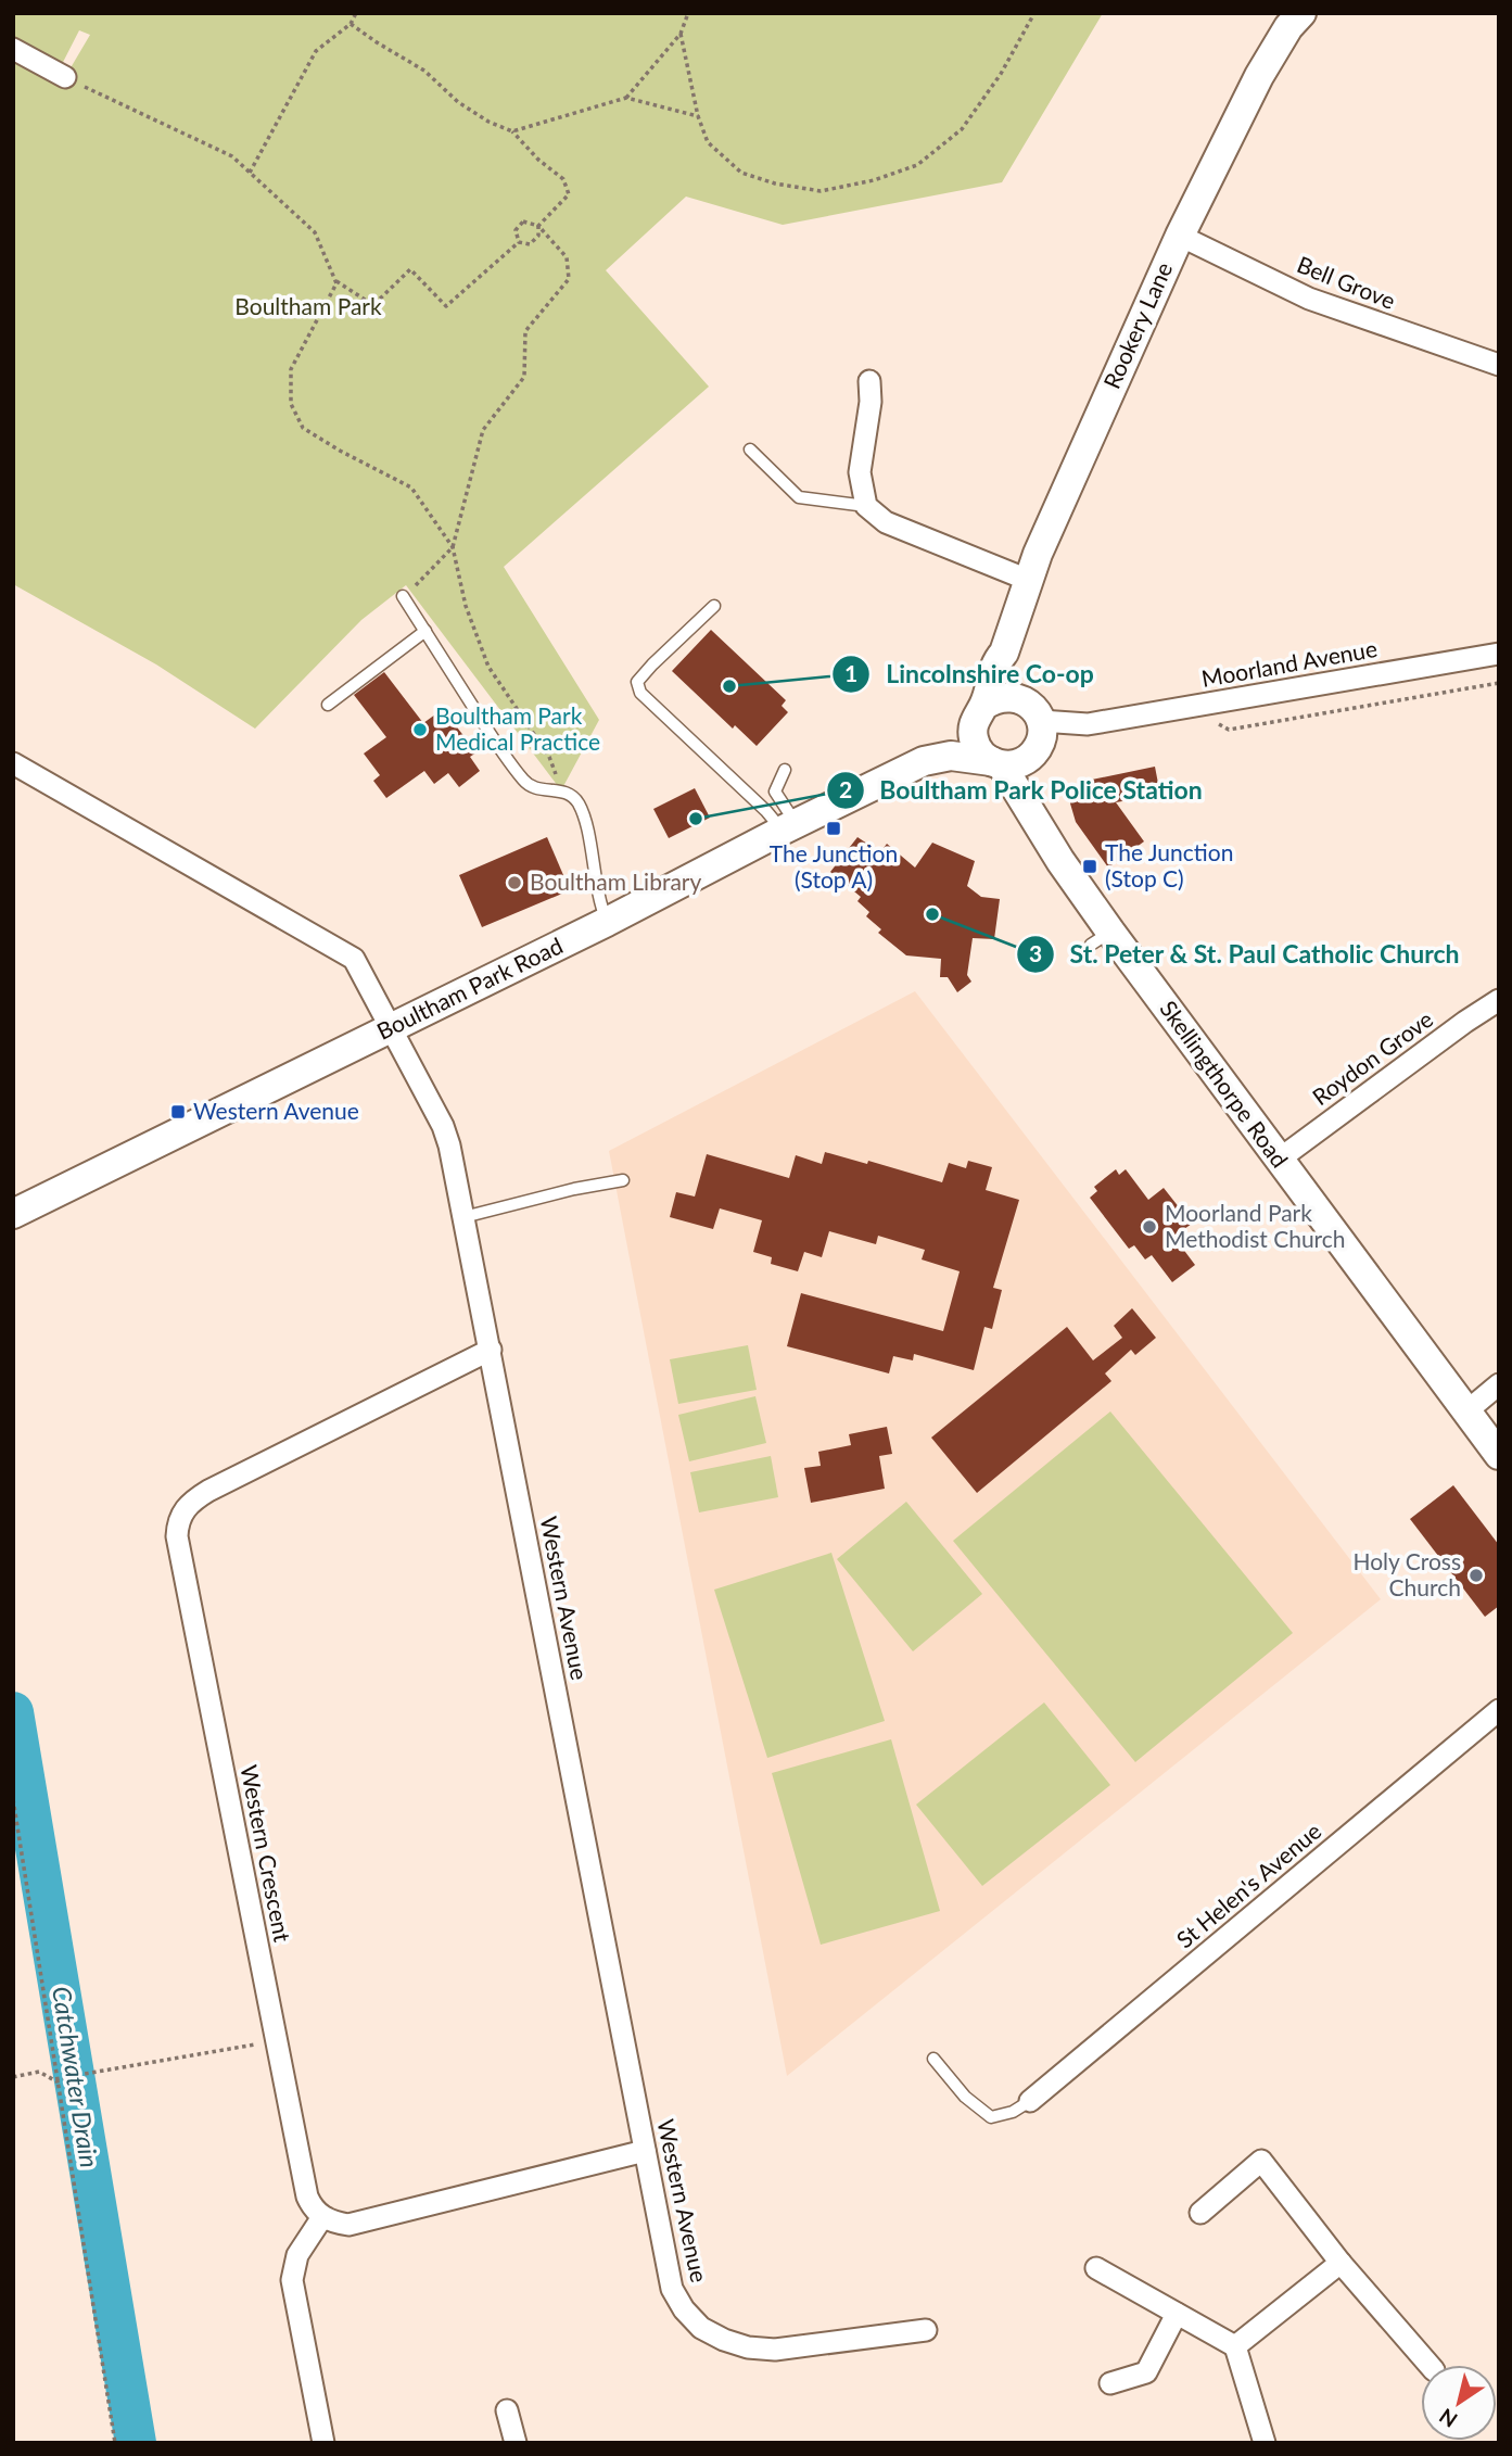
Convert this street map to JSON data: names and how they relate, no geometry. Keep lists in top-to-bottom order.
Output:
{
  "streets": {
    "street": [
      "Bell Grove",
      "Rookery Lane",
      "Moorland Avenue",
      "Boultham Park Road",
      "Roydon Grove",
      "Skellingthorpe Road",
      "Western Avenue",
      "Western Crescent",
      "St Helen's Avenue"
    ]
  },
  "crossings": [
    ["Bell Grove", "Rookery Lane"],
    ["Rookery Lane", "Moorland Avenue"],
    ["Rookery Lane", "Skellingthorpe Road"],
    ["Moorland Avenue", "Skellingthorpe Road"],
    ["Boultham Park Road", "Western Avenue"],
    ["Roydon Grove", "Skellingthorpe Road"],
    ["Western Avenue", "Western Crescent"]
  ],
  "water": ["Catchwater Drain"],
  "parks": ["Boultham Park"],
  "places": {
    "other": [
      "Lincolnshire Co-op",
      "Boultham Park Medical Practice",
      "Boultham Park Police Station",
      "Boultham Library",
      "St. Peter & St. Paul Catholic Church",
      "Moorland Park Methodist Church",
      "Holy Cross Church"
    ],
    "transit": ["The Junction (Stop A)", "The Junction (Stop C)", "Western Avenue"]
  },
  "north": "bottom left"
}
